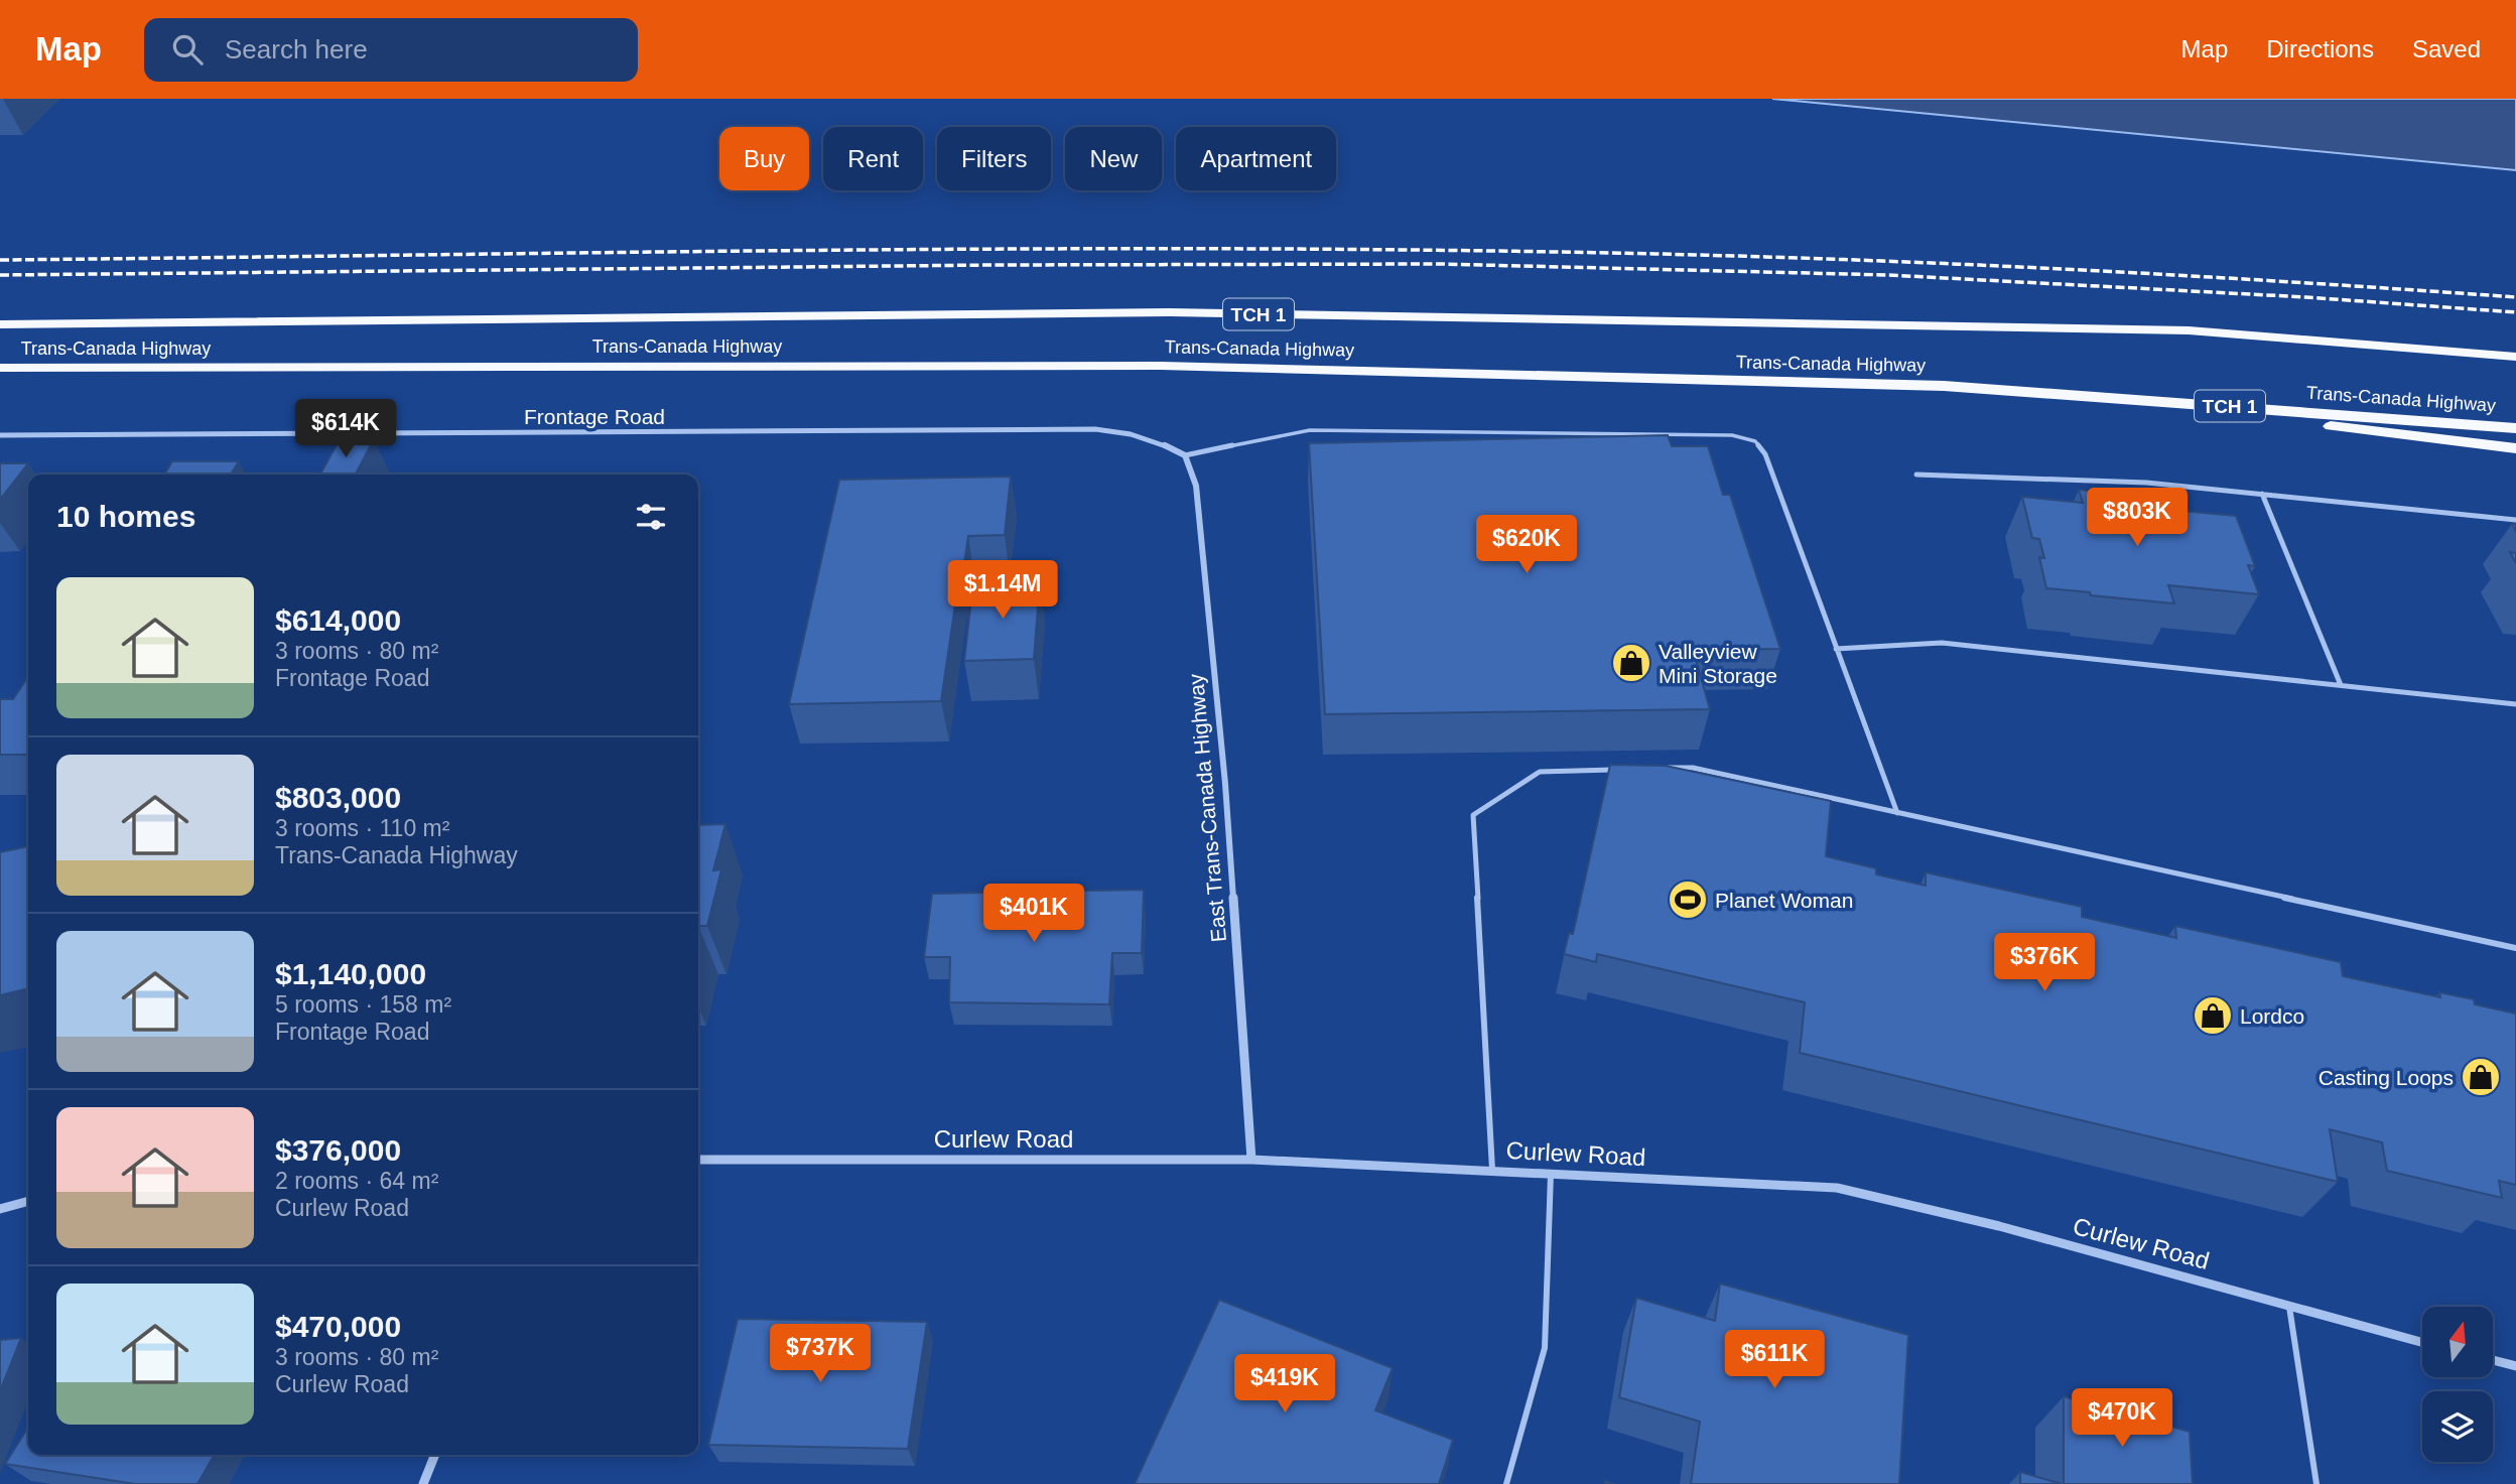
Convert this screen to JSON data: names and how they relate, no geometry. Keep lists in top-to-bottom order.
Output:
{
  "streets": {
    "highway": ["TCH 1", "Trans-Canada Highway"],
    "street": ["Frontage Road", "East Trans-Canada Highway", "Curlew Road"]
  },
  "crossings": [
    ["Frontage Road", "East Trans-Canada Highway"],
    ["East Trans-Canada Highway", "Curlew Road"]
  ],
  "places": {
    "shop": ["Valleyview Mini Storage", "Lordco", "Casting Loops"],
    "sports": ["Planet Woman"]
  },
  "north": "top",
  "page": {
    "header": "Map",
    "search": "Search here",
    "nav": ["Map", "Directions", "Saved"],
    "chip": [
      "Buy",
      "Rent",
      "Filters",
      "New",
      "Apartment"
    ],
    "price": [
      "$614K",
      "$803K",
      "$620K",
      "$1.14M",
      "$401K",
      "$376K",
      "$737K",
      "$611K",
      "$419K",
      "$470K"
    ],
    "heading": "10 homes",
    "list": [
      {
        "name": "$614,000",
        "note": "3 rooms · 80 m² · Frontage Road"
      },
      {
        "name": "$803,000",
        "note": "3 rooms · 110 m² · Trans-Canada Highway"
      },
      {
        "name": "$1,140,000",
        "note": "5 rooms · 158 m² · Frontage Road"
      },
      {
        "name": "$376,000",
        "note": "2 rooms · 64 m² · Curlew Road"
      },
      {
        "name": "$470,000",
        "note": "3 rooms · 80 m² · Curlew Road"
      }
    ]
  }
}
